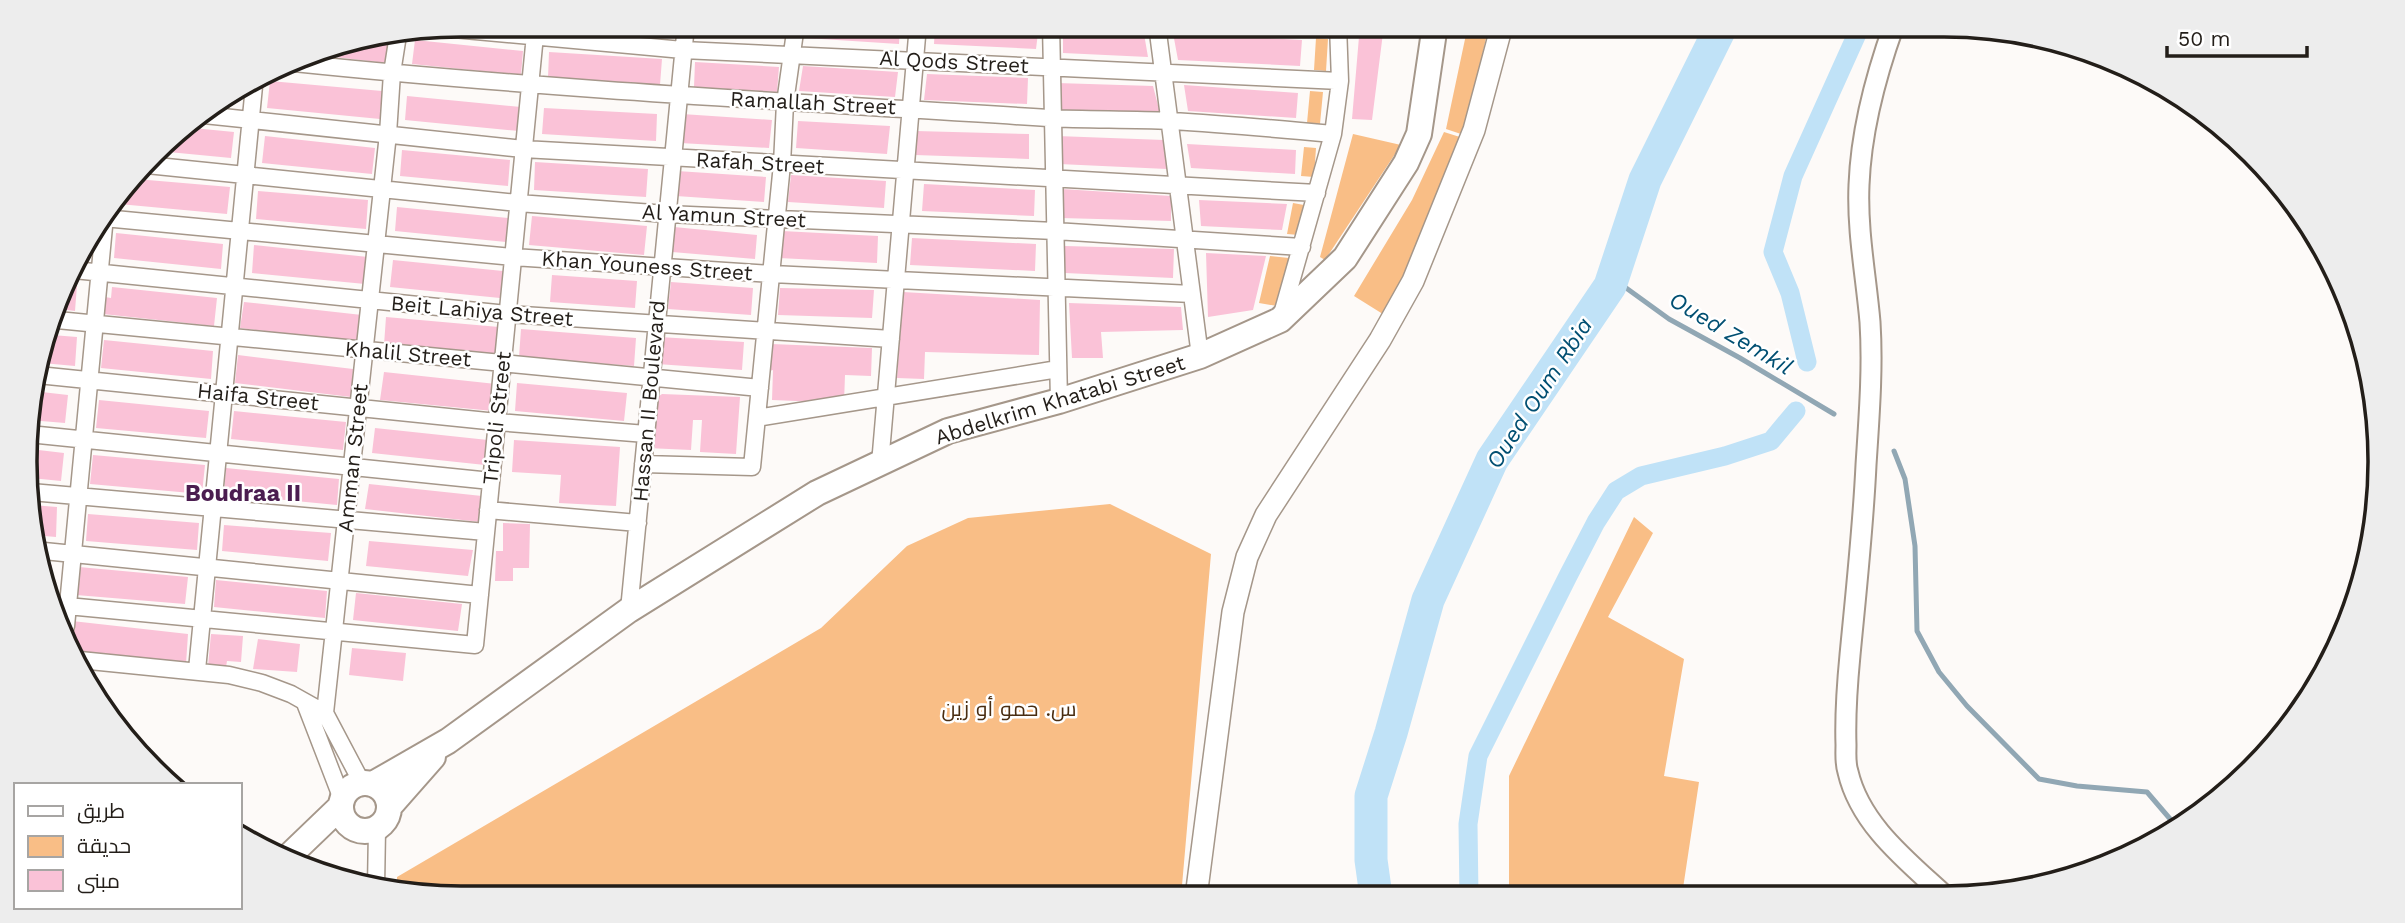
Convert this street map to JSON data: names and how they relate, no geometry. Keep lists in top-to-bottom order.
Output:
{
  "streets": {
    "main road": ["Abdelkrim Khatabi Street"],
    "street": [
      "Al Qods Street",
      "Ramallah Street",
      "Rafah Street",
      "Al Yamun Street",
      "Khan Youness Street",
      "Beit Lahiya Street",
      "Khalil Street",
      "Haifa Street",
      "Hassan II Boulevard",
      "Tripoli Street",
      "Amman Street"
    ]
  },
  "crossings": [
    ["Al Qods Street", "Hassan II Boulevard"],
    ["Ramallah Street", "Hassan II Boulevard"],
    ["Ramallah Street", "Tripoli Street"],
    ["Ramallah Street", "Amman Street"],
    ["Rafah Street", "Hassan II Boulevard"],
    ["Rafah Street", "Tripoli Street"],
    ["Rafah Street", "Amman Street"],
    ["Al Yamun Street", "Hassan II Boulevard"],
    ["Al Yamun Street", "Tripoli Street"],
    ["Al Yamun Street", "Amman Street"],
    ["Khan Youness Street", "Hassan II Boulevard"],
    ["Khan Youness Street", "Tripoli Street"],
    ["Khan Youness Street", "Amman Street"],
    ["Beit Lahiya Street", "Hassan II Boulevard"],
    ["Beit Lahiya Street", "Tripoli Street"],
    ["Beit Lahiya Street", "Amman Street"],
    ["Khalil Street", "Hassan II Boulevard"],
    ["Khalil Street", "Tripoli Street"],
    ["Khalil Street", "Amman Street"],
    ["Haifa Street", "Hassan II Boulevard"],
    ["Haifa Street", "Tripoli Street"],
    ["Haifa Street", "Amman Street"],
    ["Abdelkrim Khatabi Street", "Hassan II Boulevard"],
    ["Tripoli Street", "Amman Street"]
  ],
  "districts": ["Boudraa II"],
  "water": ["Oued Zemkil", "Oued Oum Rbia"],
  "parks": ["س. حمو أو زين"],
  "legend": ["طريق", "حديقة", "مبنى"],
  "scale_bar": "50 m"
}
